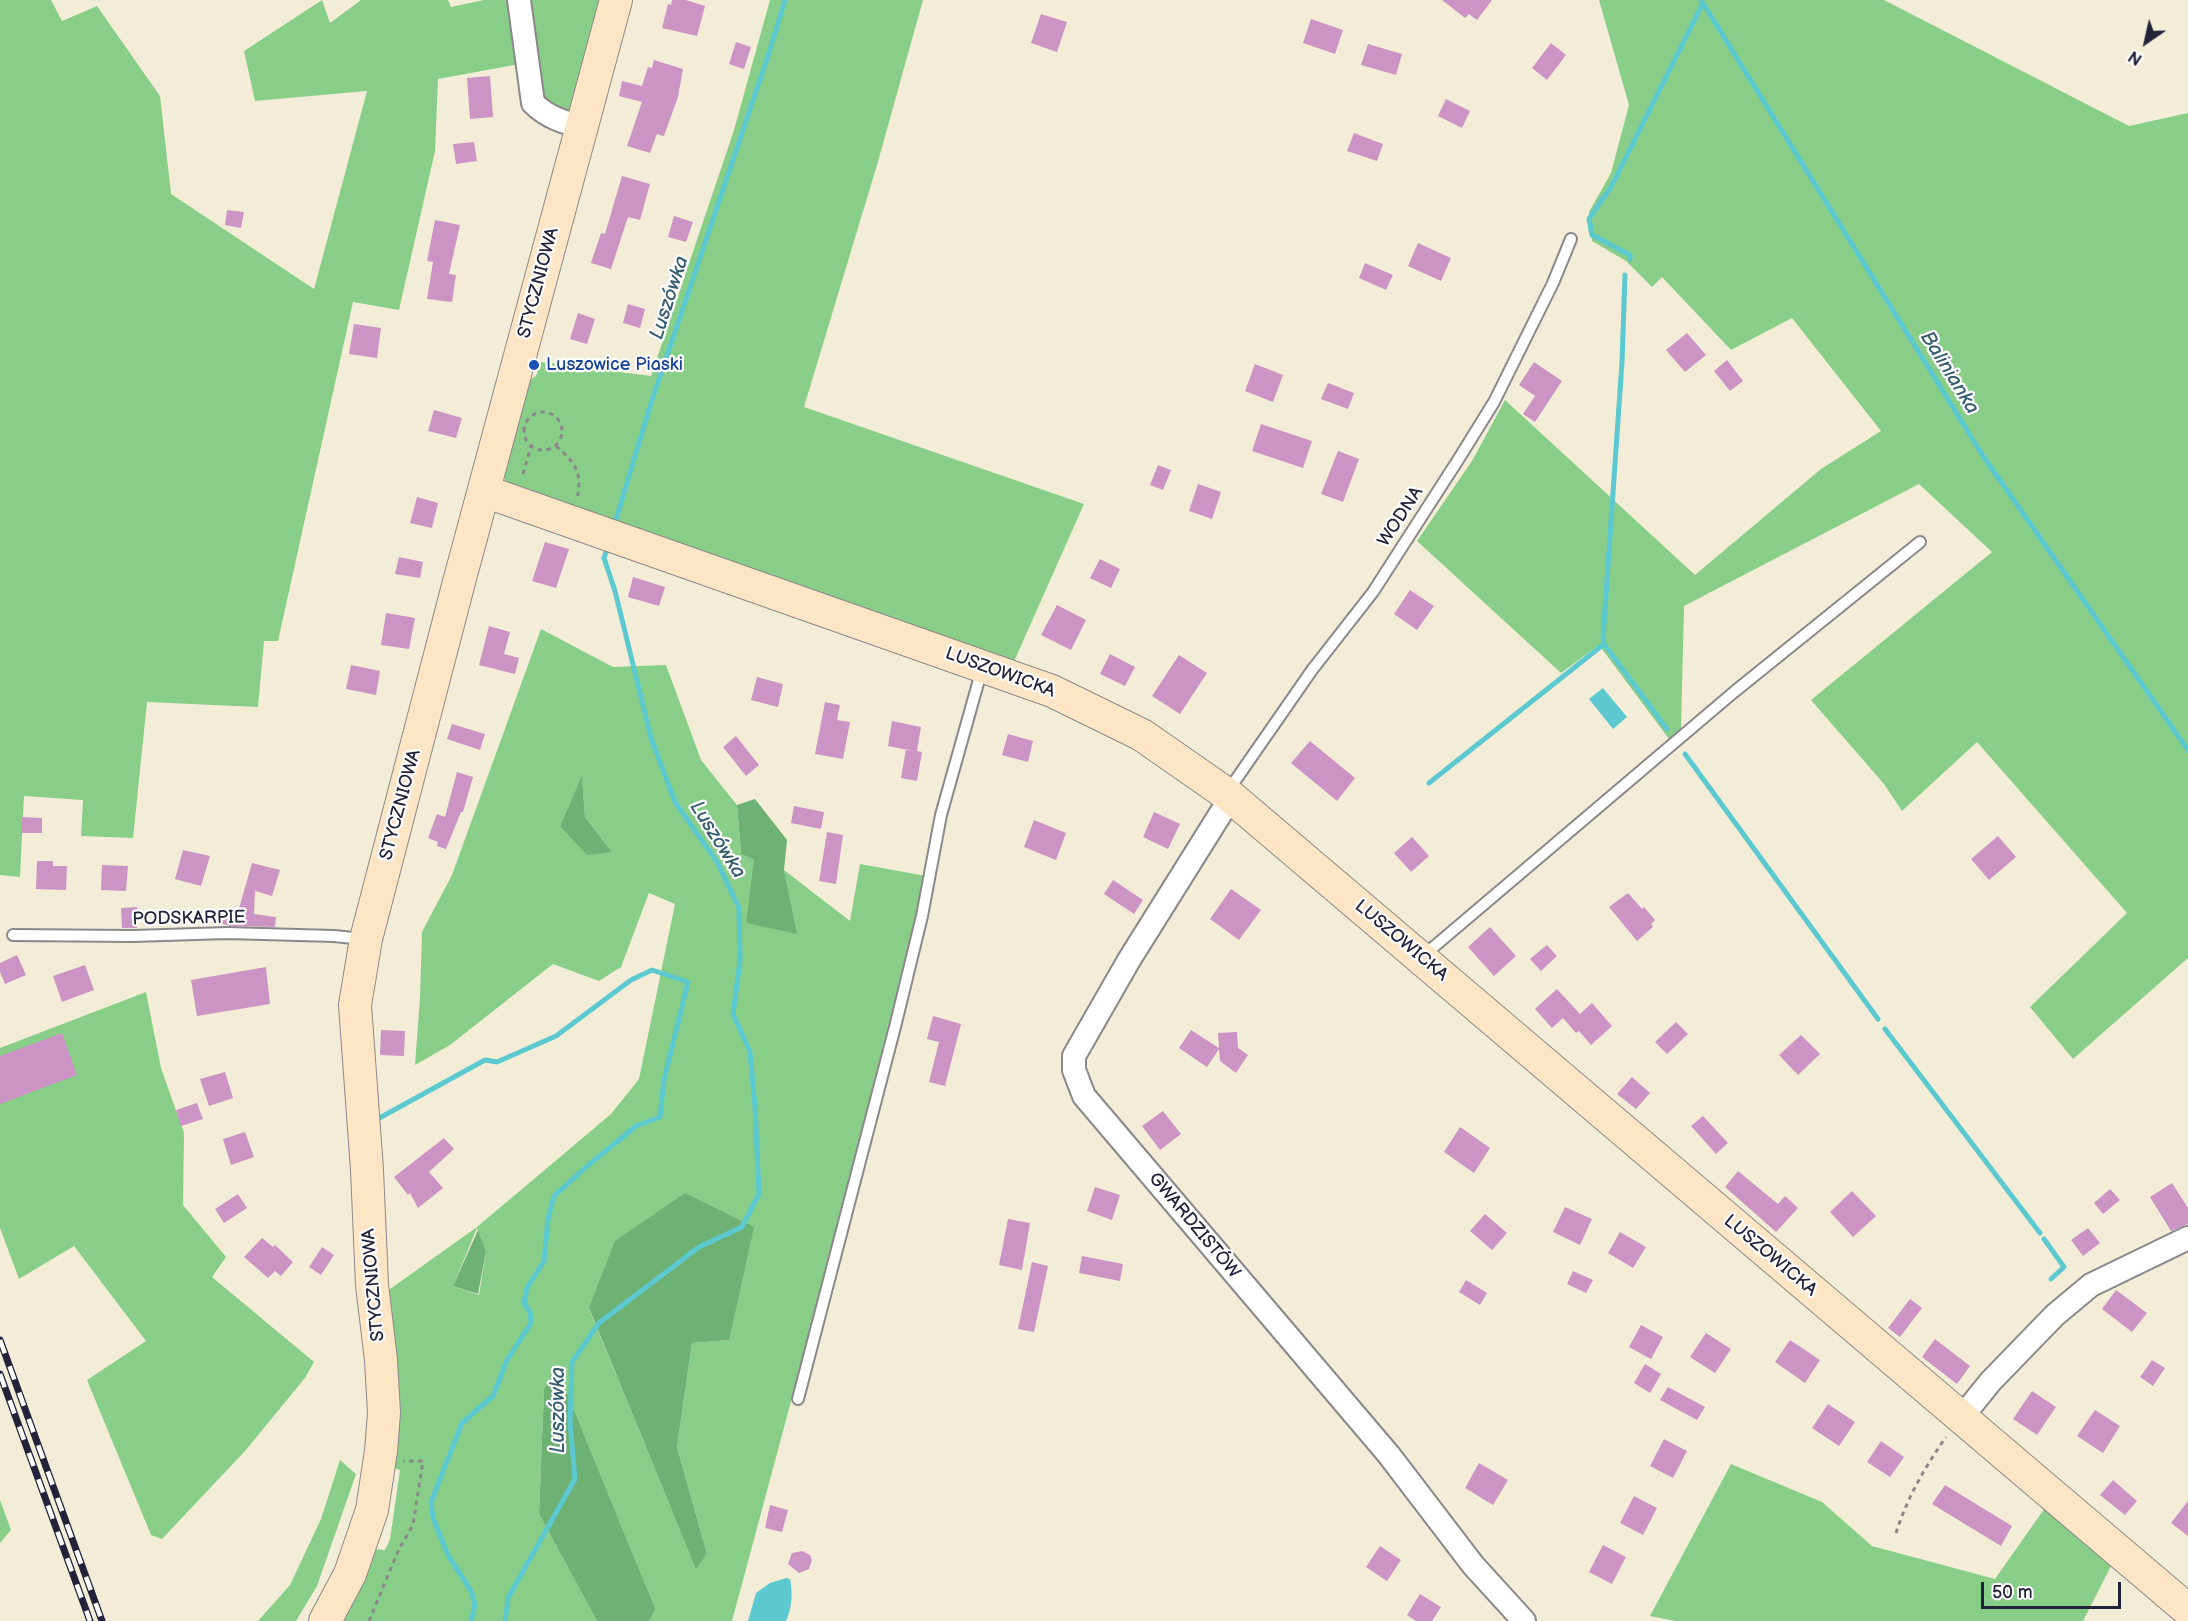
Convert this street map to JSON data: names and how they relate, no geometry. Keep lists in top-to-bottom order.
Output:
{
  "streets": {
    "street": ["STYCZNIOWA", "LUSZOWICKA", "GWARDZISTÓW"],
    "lane": ["WODNA", "PODSKARPIE"]
  },
  "crossings": [
    ["STYCZNIOWA", "LUSZOWICKA"],
    ["STYCZNIOWA", "PODSKARPIE"],
    ["WODNA", "LUSZOWICKA"],
    ["WODNA", "GWARDZISTÓW"],
    ["LUSZOWICKA", "GWARDZISTÓW"]
  ],
  "water": ["Luszówka", "Balinianka"],
  "places": ["Luszowice Piaski"],
  "scale_bar": "50 m",
  "north": "bottom left"
}
